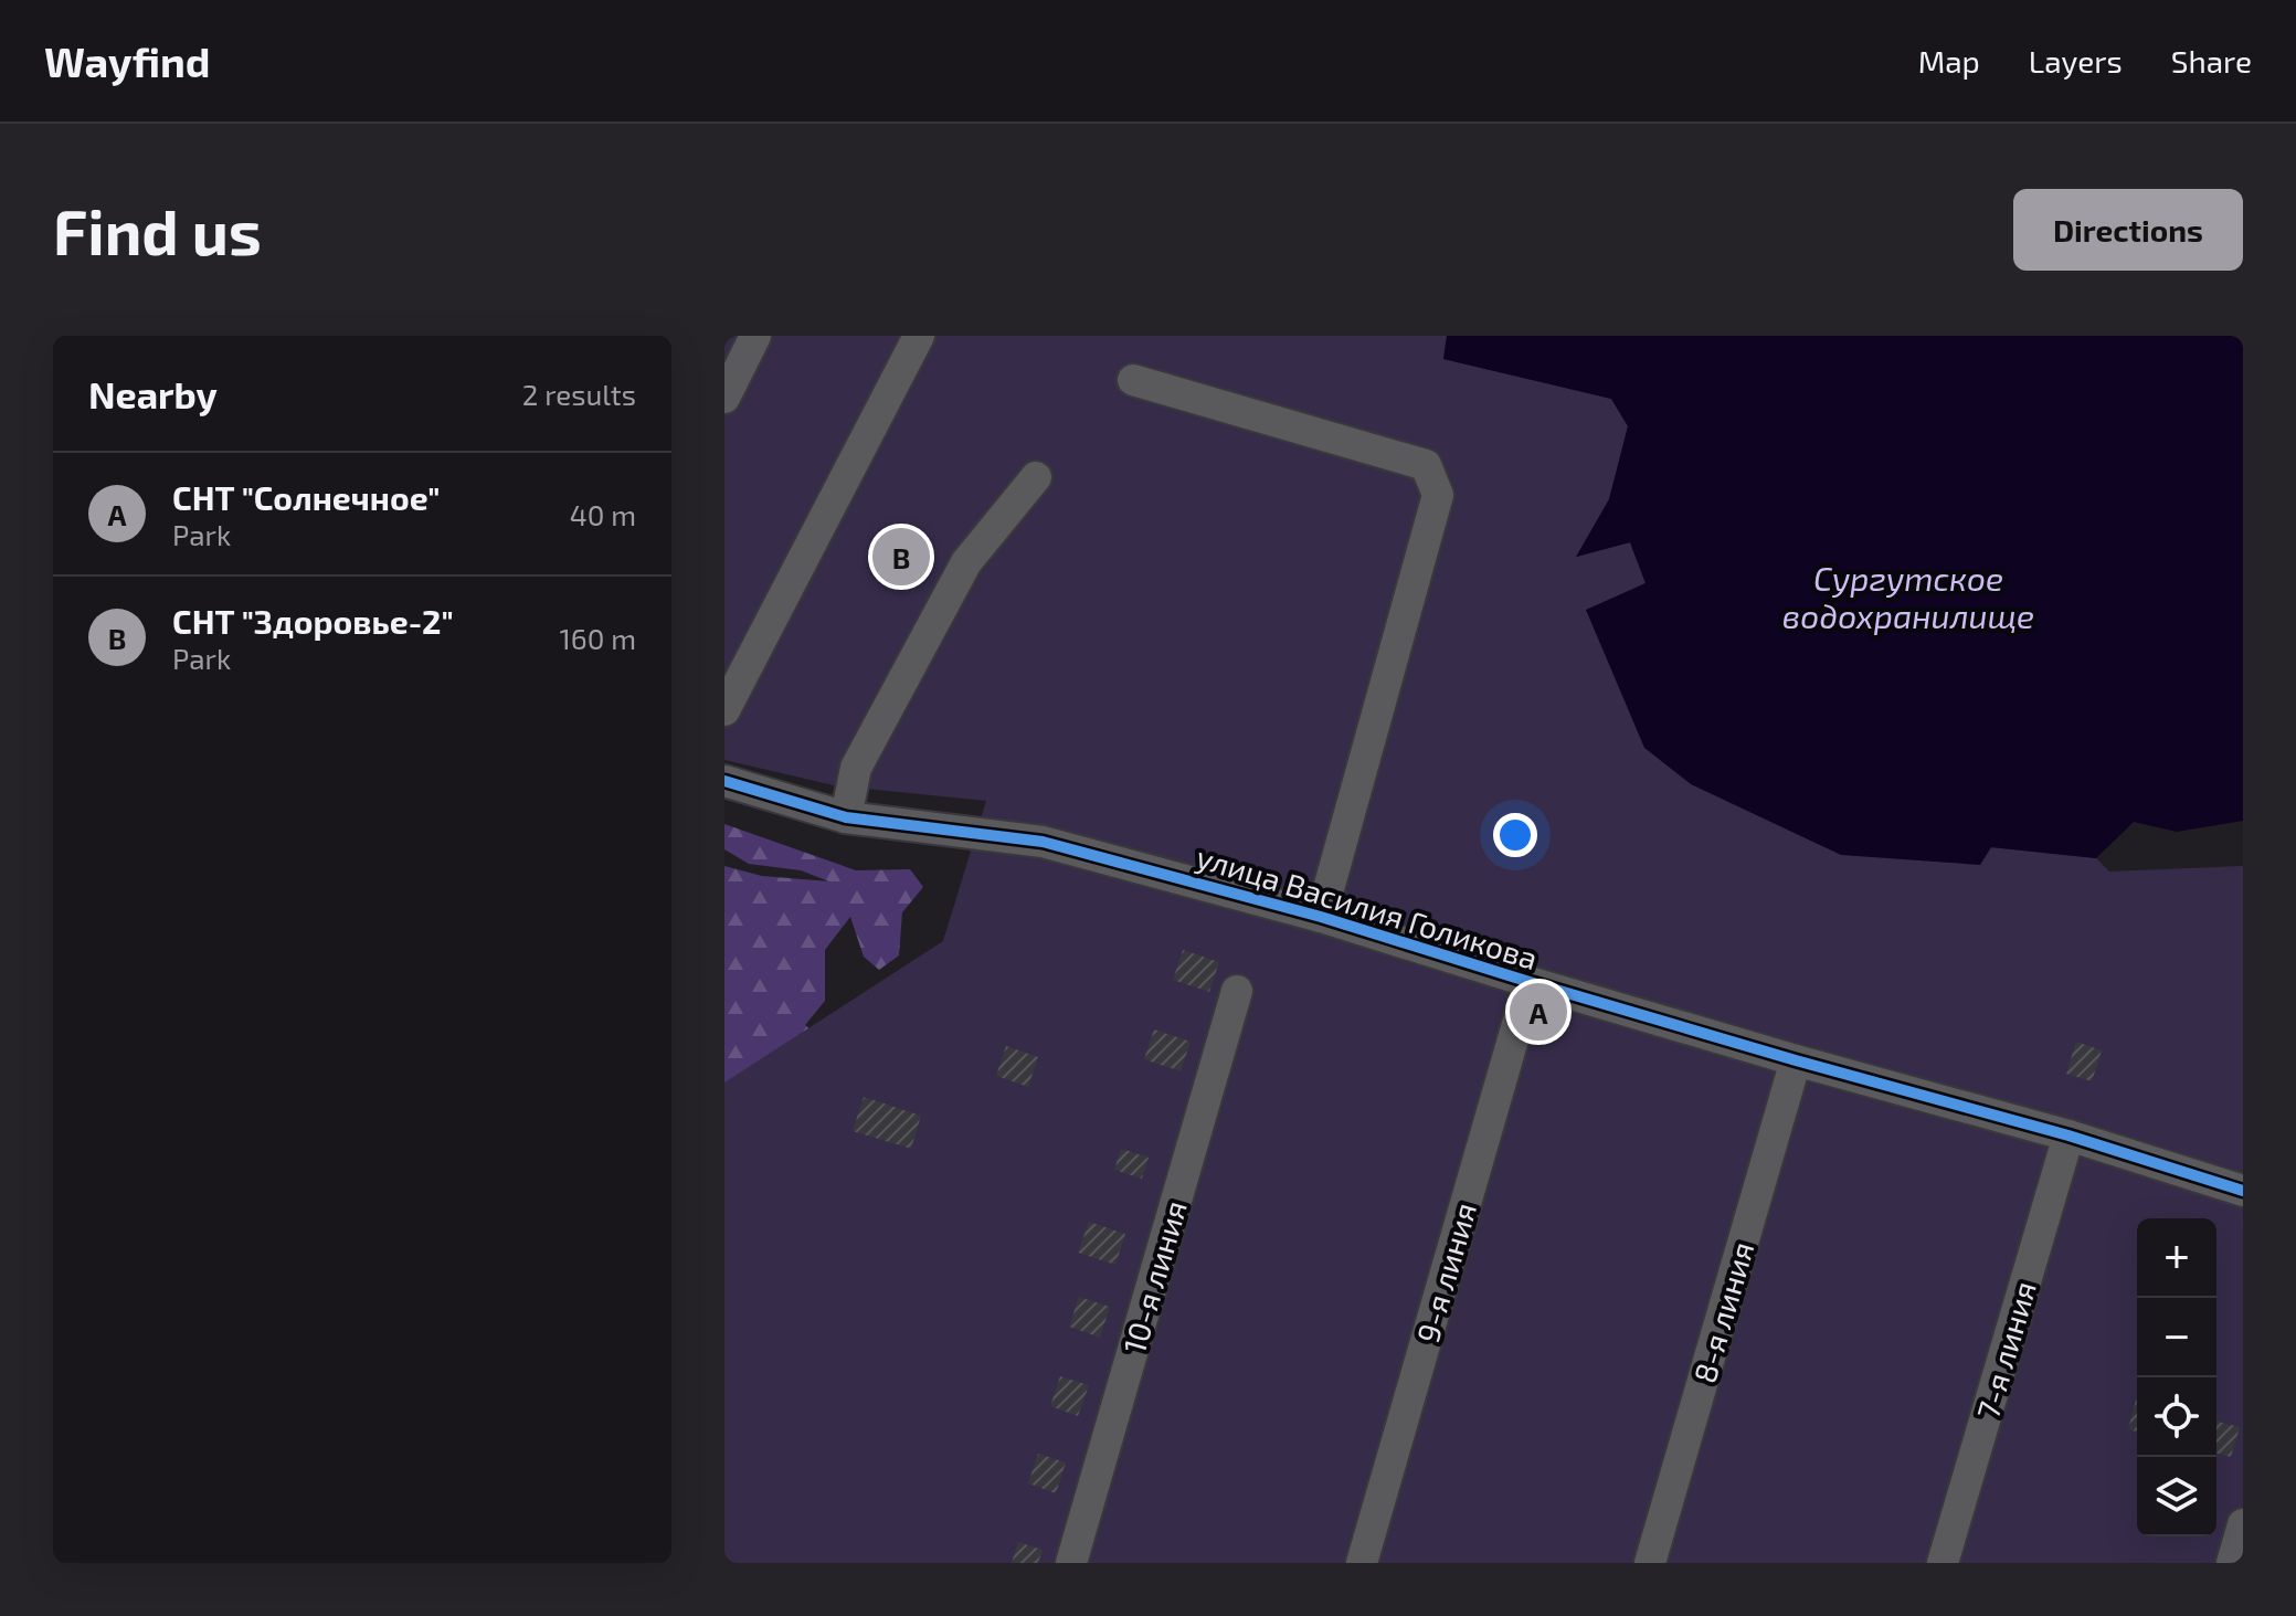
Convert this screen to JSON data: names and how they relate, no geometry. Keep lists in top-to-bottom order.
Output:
{
  "streets": {
    "street": [
      "улица Василия Голикова",
      "9-я линия",
      "10-я линия",
      "8-я линия",
      "7-я линия"
    ]
  },
  "crossings": [
    ["улица Василия Голикова", "9-я линия"],
    ["улица Василия Голикова", "8-я линия"],
    ["улица Василия Голикова", "7-я линия"]
  ],
  "water": ["Сургутское водохранилище"],
  "page": {
    "header": "Wayfind",
    "nav": ["Map", "Layers", "Share"],
    "buttons": "Directions",
    "title": "Find us",
    "heading": ["Nearby", "2 results"],
    "list": [
      {
        "mark": "A",
        "name": "СНТ \"Солнечное\"",
        "note": "Park",
        "value": "40 m"
      },
      {
        "mark": "B",
        "name": "СНТ \"Здоровье-2\"",
        "note": "Park",
        "value": "160 m"
      }
    ],
    "pins": ["B", "A"],
    "map_buttons": ["+", "−"]
  }
}
